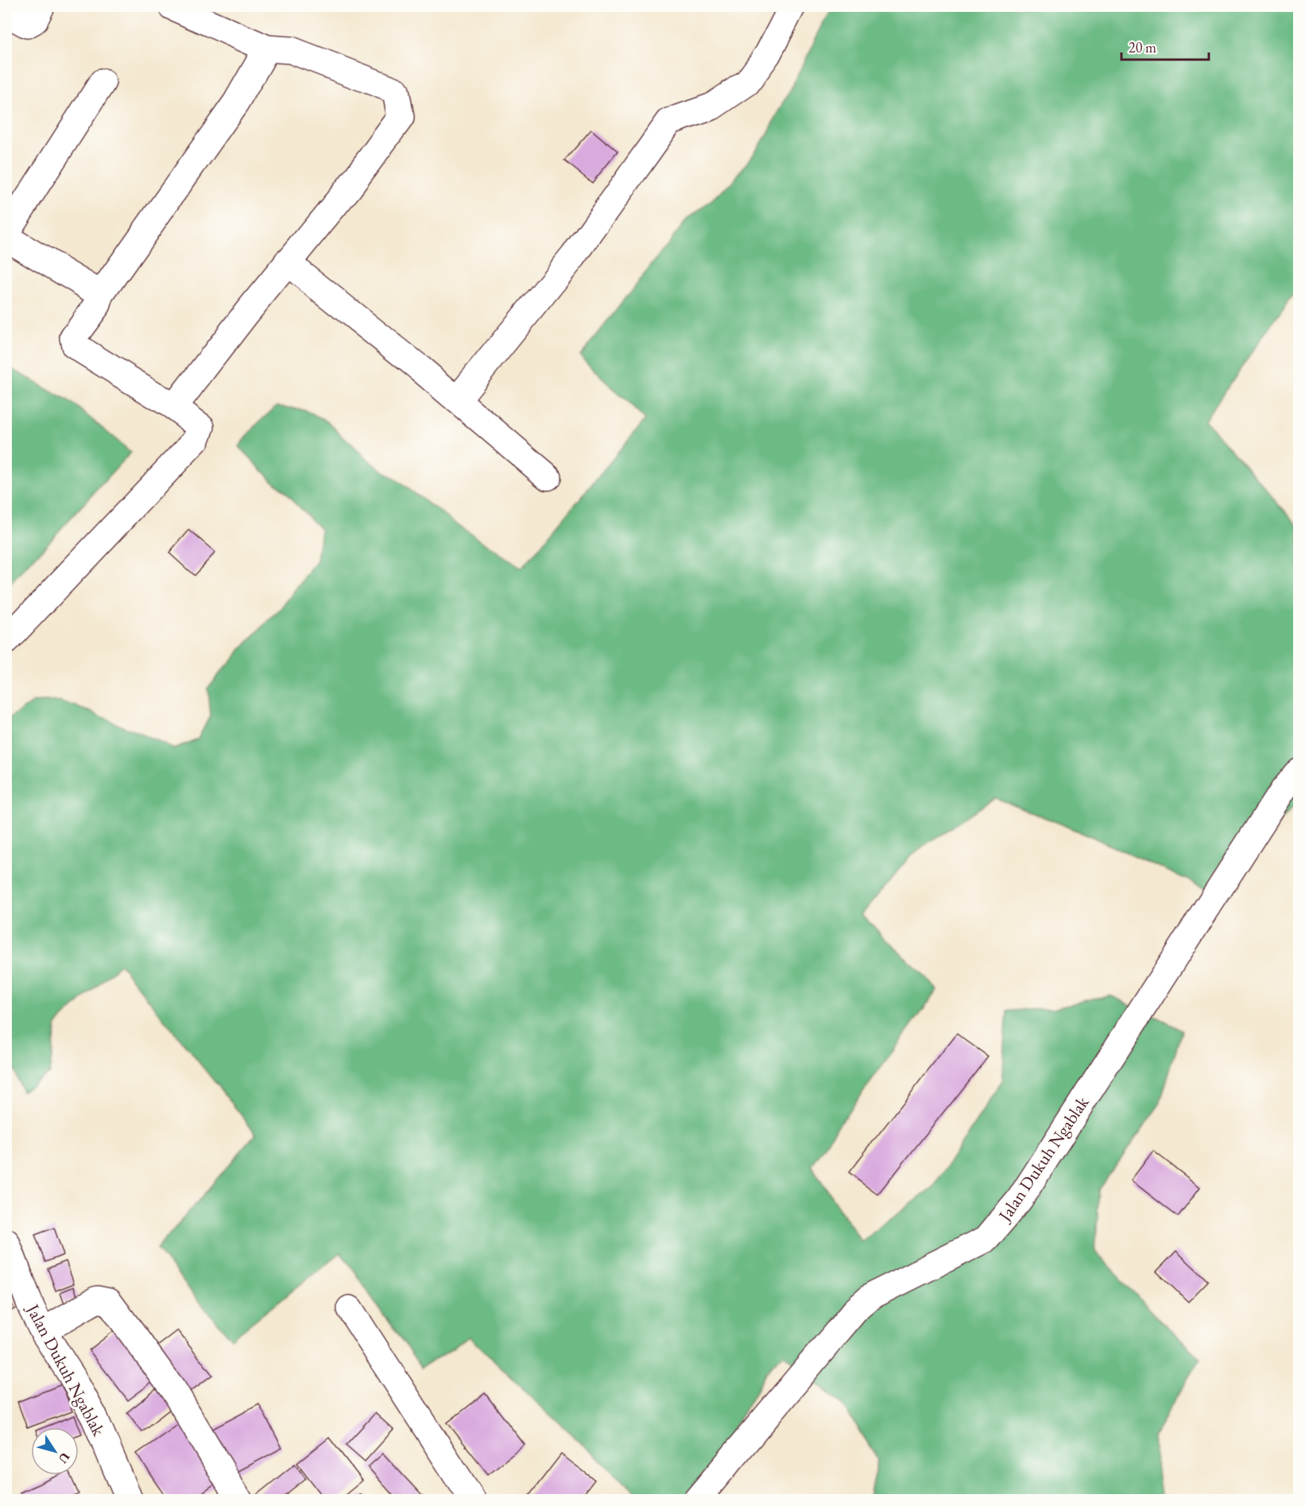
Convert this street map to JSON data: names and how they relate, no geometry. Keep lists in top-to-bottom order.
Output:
{
  "streets": {
    "street": ["Jalan Dukuh Ngablak"]
  },
  "scale_bar": "20 m",
  "north": "bottom right"
}
